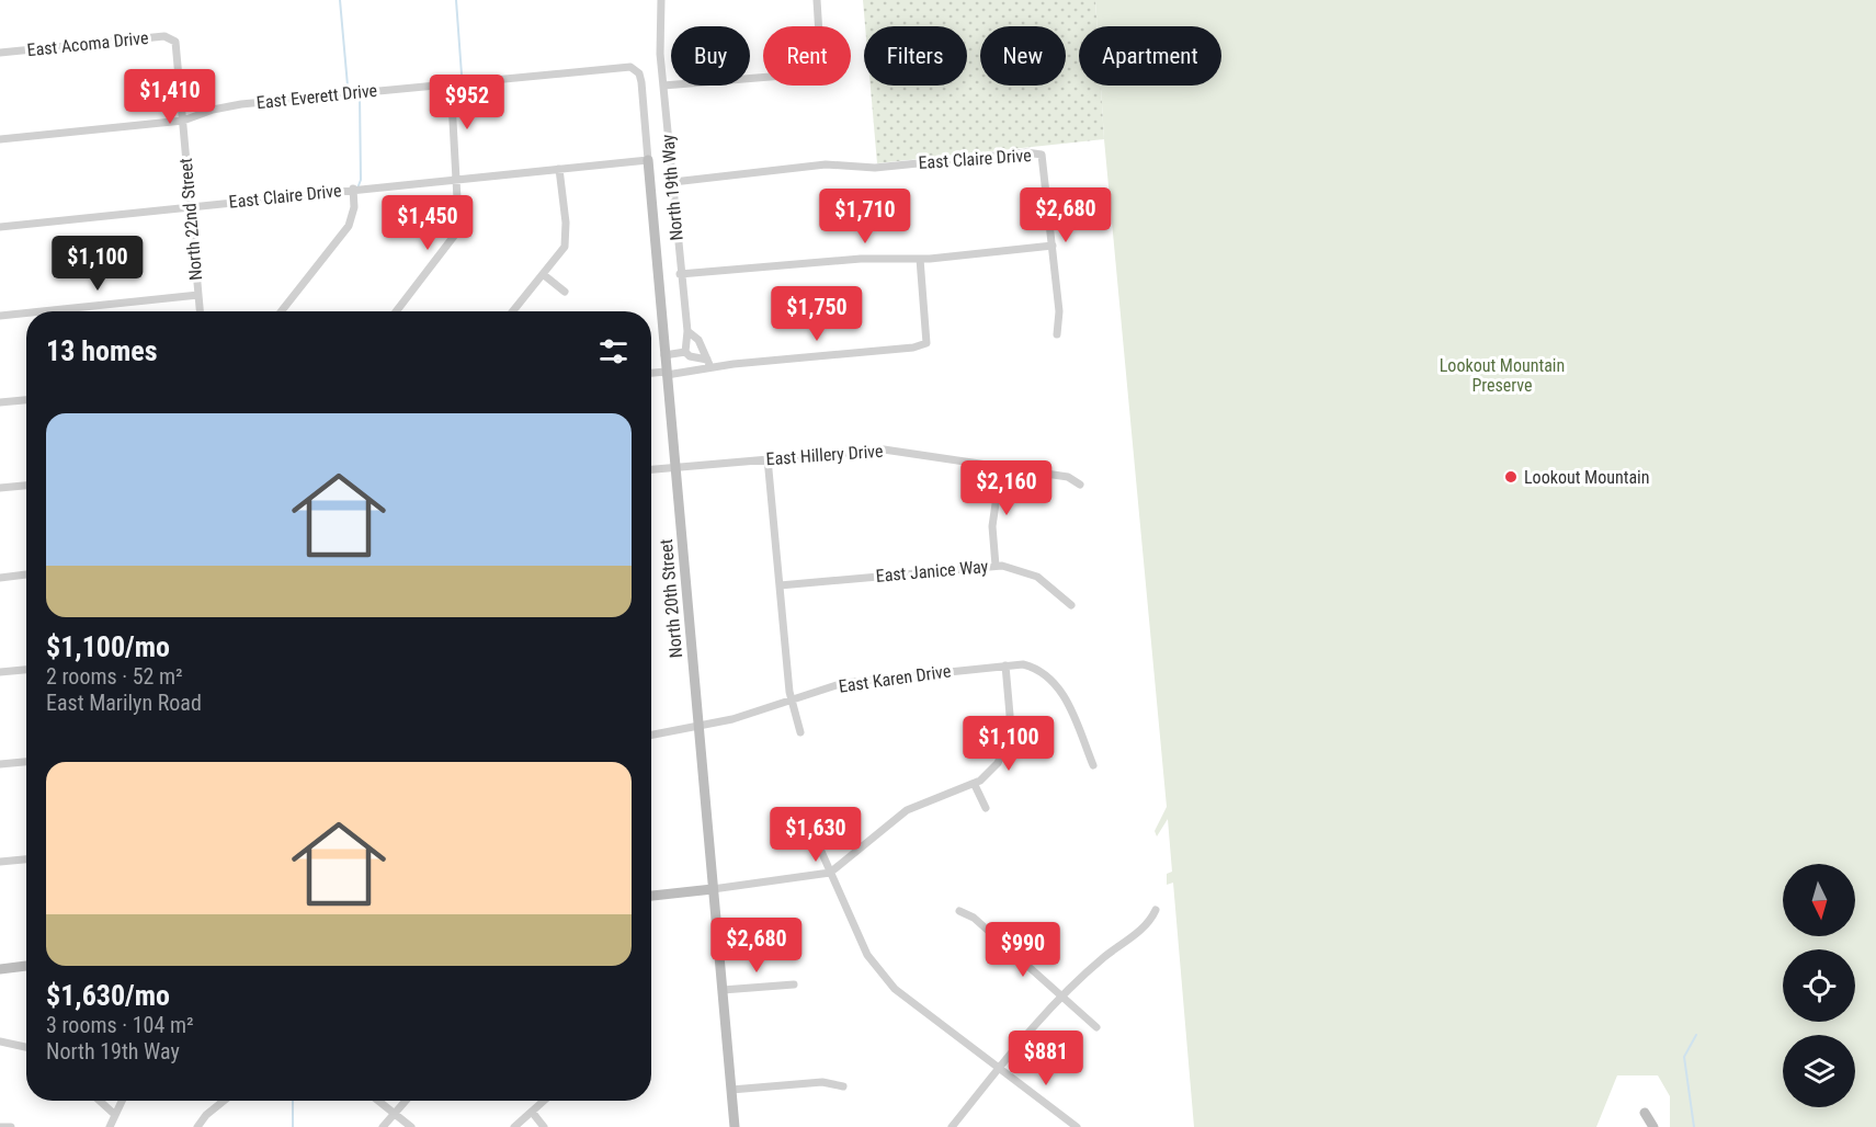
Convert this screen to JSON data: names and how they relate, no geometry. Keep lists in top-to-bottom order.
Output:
{
  "streets": {
    "street": [
      "East Acoma Drive",
      "East Everett Drive",
      "East Claire Drive",
      "North 19th Way",
      "North 22nd Street",
      "East Hillery Drive",
      "East Janice Way",
      "North 20th Street",
      "East Karen Drive"
    ]
  },
  "crossings": [
    ["East Acoma Drive", "North 22nd Street"],
    ["East Everett Drive", "North 22nd Street"],
    ["East Everett Drive", "North 20th Street"],
    ["East Claire Drive", "North 19th Way"],
    ["East Claire Drive", "North 22nd Street"],
    ["East Claire Drive", "North 20th Street"],
    ["East Hillery Drive", "North 20th Street"],
    ["North 20th Street", "East Karen Drive"]
  ],
  "parks": ["Lookout Mountain Preserve"],
  "places": ["Lookout Mountain"],
  "north": "bottom",
  "page": {
    "chip": [
      "Buy",
      "Rent",
      "Filters",
      "New",
      "Apartment"
    ],
    "price": [
      "$1,410",
      "$952",
      "$2,680",
      "$1,710",
      "$1,450",
      "$1,100",
      "$1,750",
      "$2,160",
      "$1,100",
      "$1,630",
      "$2,680",
      "$990",
      "$881"
    ],
    "heading": "13 homes",
    "list": [
      {
        "name": "$1,100/mo",
        "note": "2 rooms · 52 m² · East Marilyn Road"
      },
      {
        "name": "$1,630/mo",
        "note": "3 rooms · 104 m² · North 19th Way"
      }
    ]
  }
}
